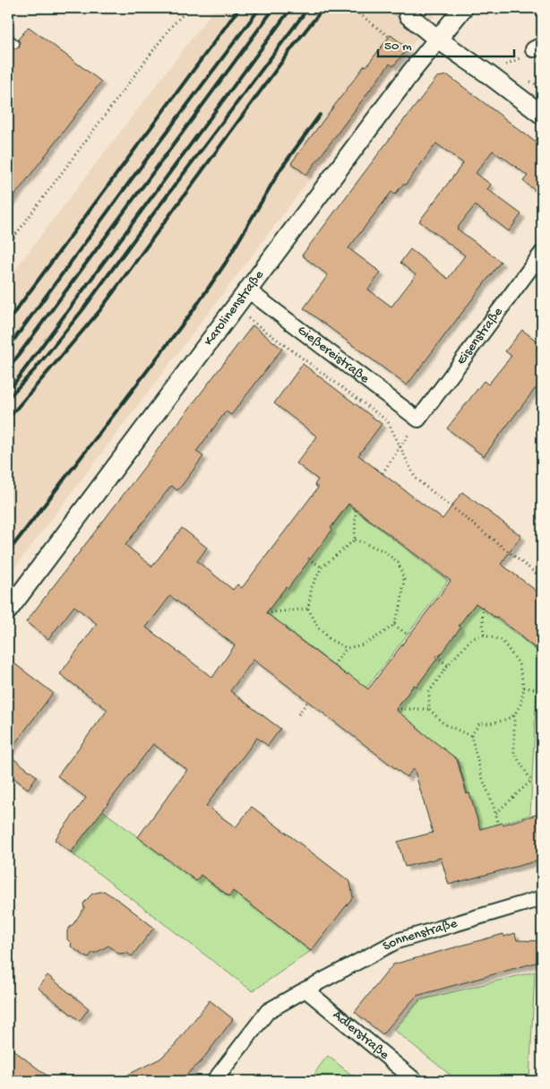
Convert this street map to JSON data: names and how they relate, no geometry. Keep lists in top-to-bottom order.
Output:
{
  "streets": {
    "street": [
      "Karolinenstraße",
      "Eisenstraße",
      "Gießereistraße",
      "Sonnenstraße",
      "Adlerstraße"
    ]
  },
  "crossings": [
    ["Karolinenstraße", "Gießereistraße"],
    ["Eisenstraße", "Gießereistraße"],
    ["Sonnenstraße", "Adlerstraße"]
  ],
  "scale_bar": "50 m"
}
